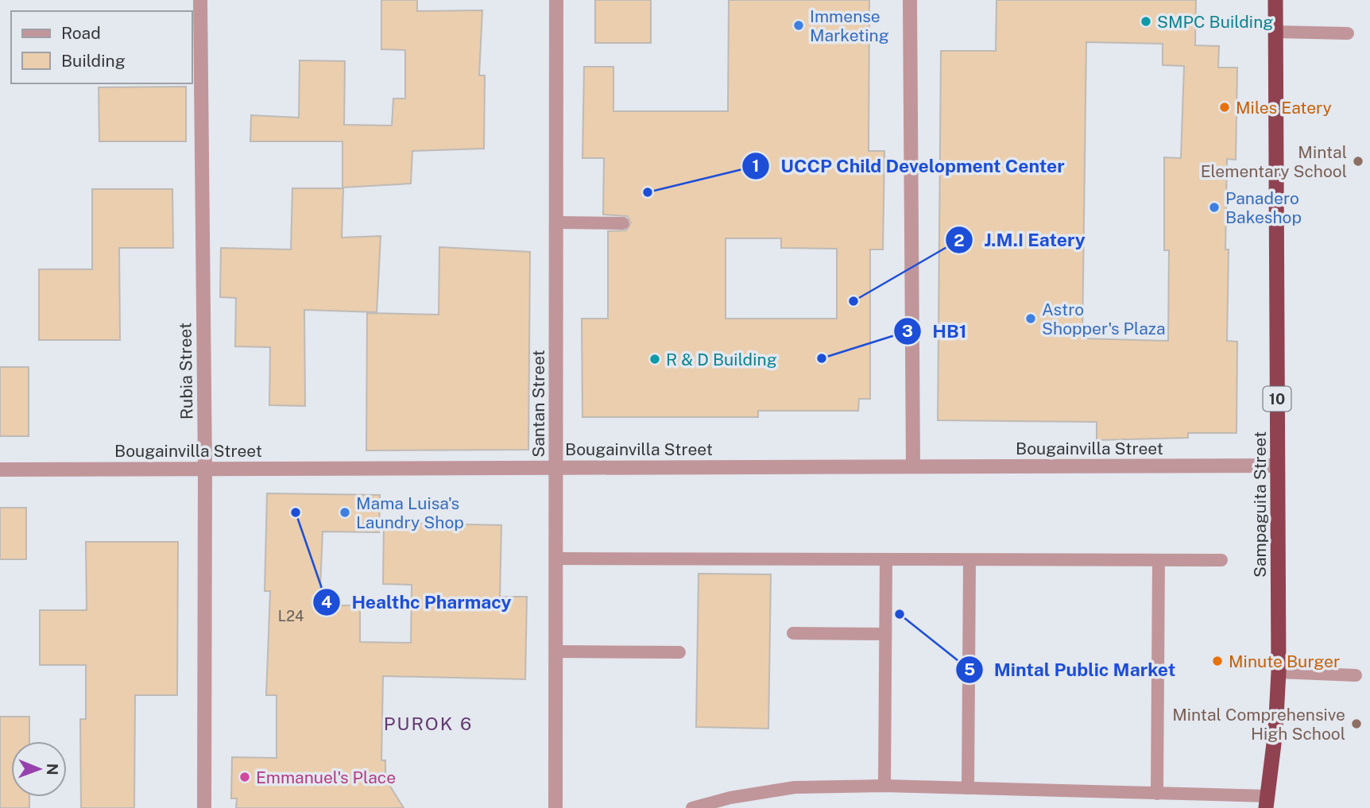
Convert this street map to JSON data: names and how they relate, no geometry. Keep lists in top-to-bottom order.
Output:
{
  "streets": {
    "highway": ["10", "Sampaguita Street"],
    "street": ["Rubia Street", "Santan Street", "Bougainvilla Street"]
  },
  "crossings": [
    ["Rubia Street", "Bougainvilla Street"],
    ["Santan Street", "Bougainvilla Street"],
    ["Bougainvilla Street", "Sampaguita Street"]
  ],
  "districts": ["PUROK 6"],
  "places": [
    "SMPC Building",
    "Immense Marketing",
    "Miles Eatery",
    "Mintal Elementary School",
    "UCCP Child Development Center",
    "Panadero Bakeshop",
    "J.M.I Eatery",
    "Astro Shopper's Plaza",
    "HB1",
    "R & D Building",
    "Healthc Pharmacy",
    "Mama Luisa's Laundry Shop",
    "Mintal Public Market",
    "Minute Burger",
    "Mintal Comprehensive High School",
    "Emmanuel's Place"
  ],
  "house_numbers": ["L24"],
  "legend": ["Road", "Building"],
  "north": "right"
}
